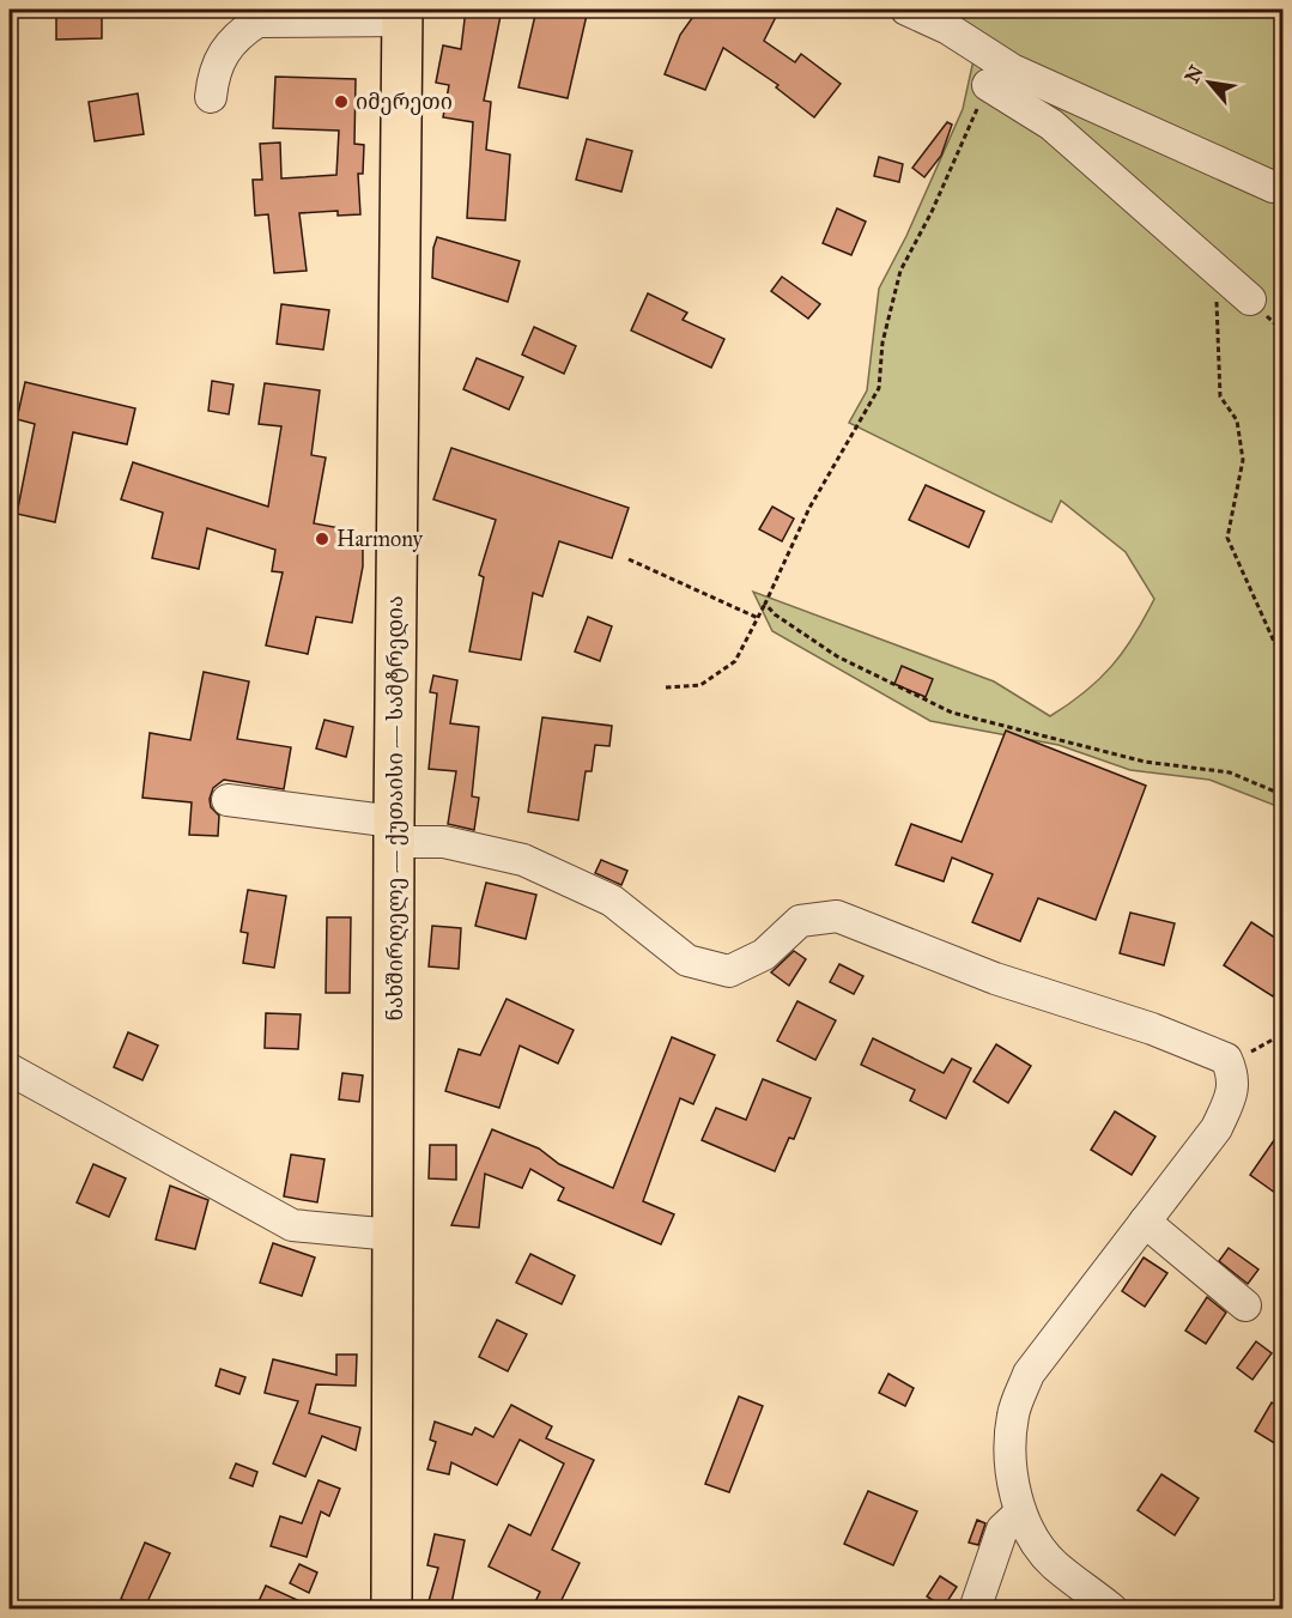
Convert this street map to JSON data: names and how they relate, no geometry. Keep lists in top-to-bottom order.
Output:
{
  "streets": {
    "main road": ["ნახშირღელე — ქუთაისი — სამტრედია"]
  },
  "places": ["იმერეთი", "Harmony"],
  "north": "top left"
}
